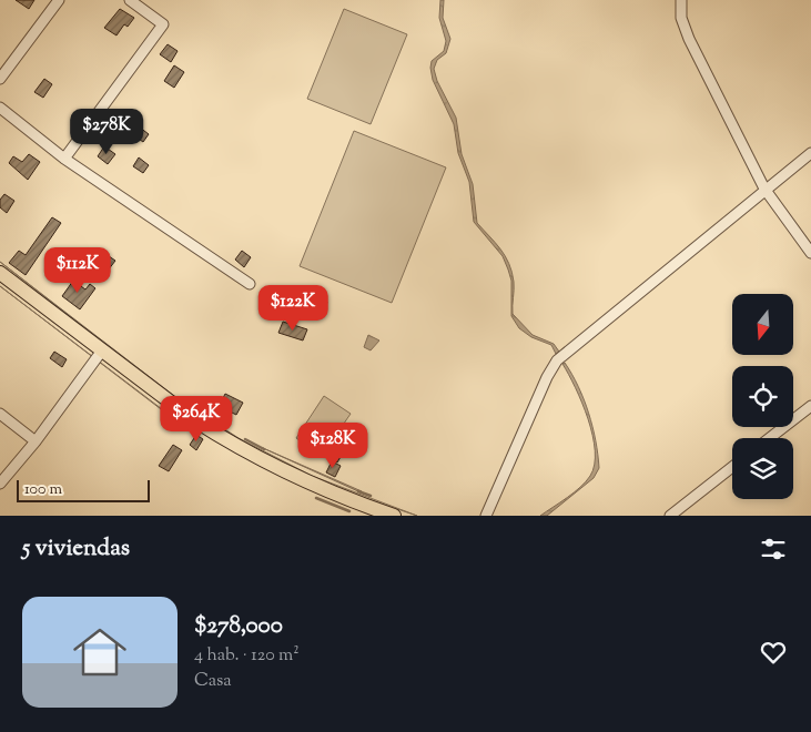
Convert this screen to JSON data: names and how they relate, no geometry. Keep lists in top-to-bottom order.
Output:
{
  "scale_bar": "100 m",
  "north": "bottom",
  "page": {
    "price": [
      "$278K",
      "$112K",
      "$122K",
      "$264K",
      "$128K"
    ],
    "scale": "100 m",
    "heading": "5 viviendas",
    "list": [
      {
        "name": "$278,000",
        "note": "4 hab. · 120 m² · Casa"
      }
    ]
  }
}
